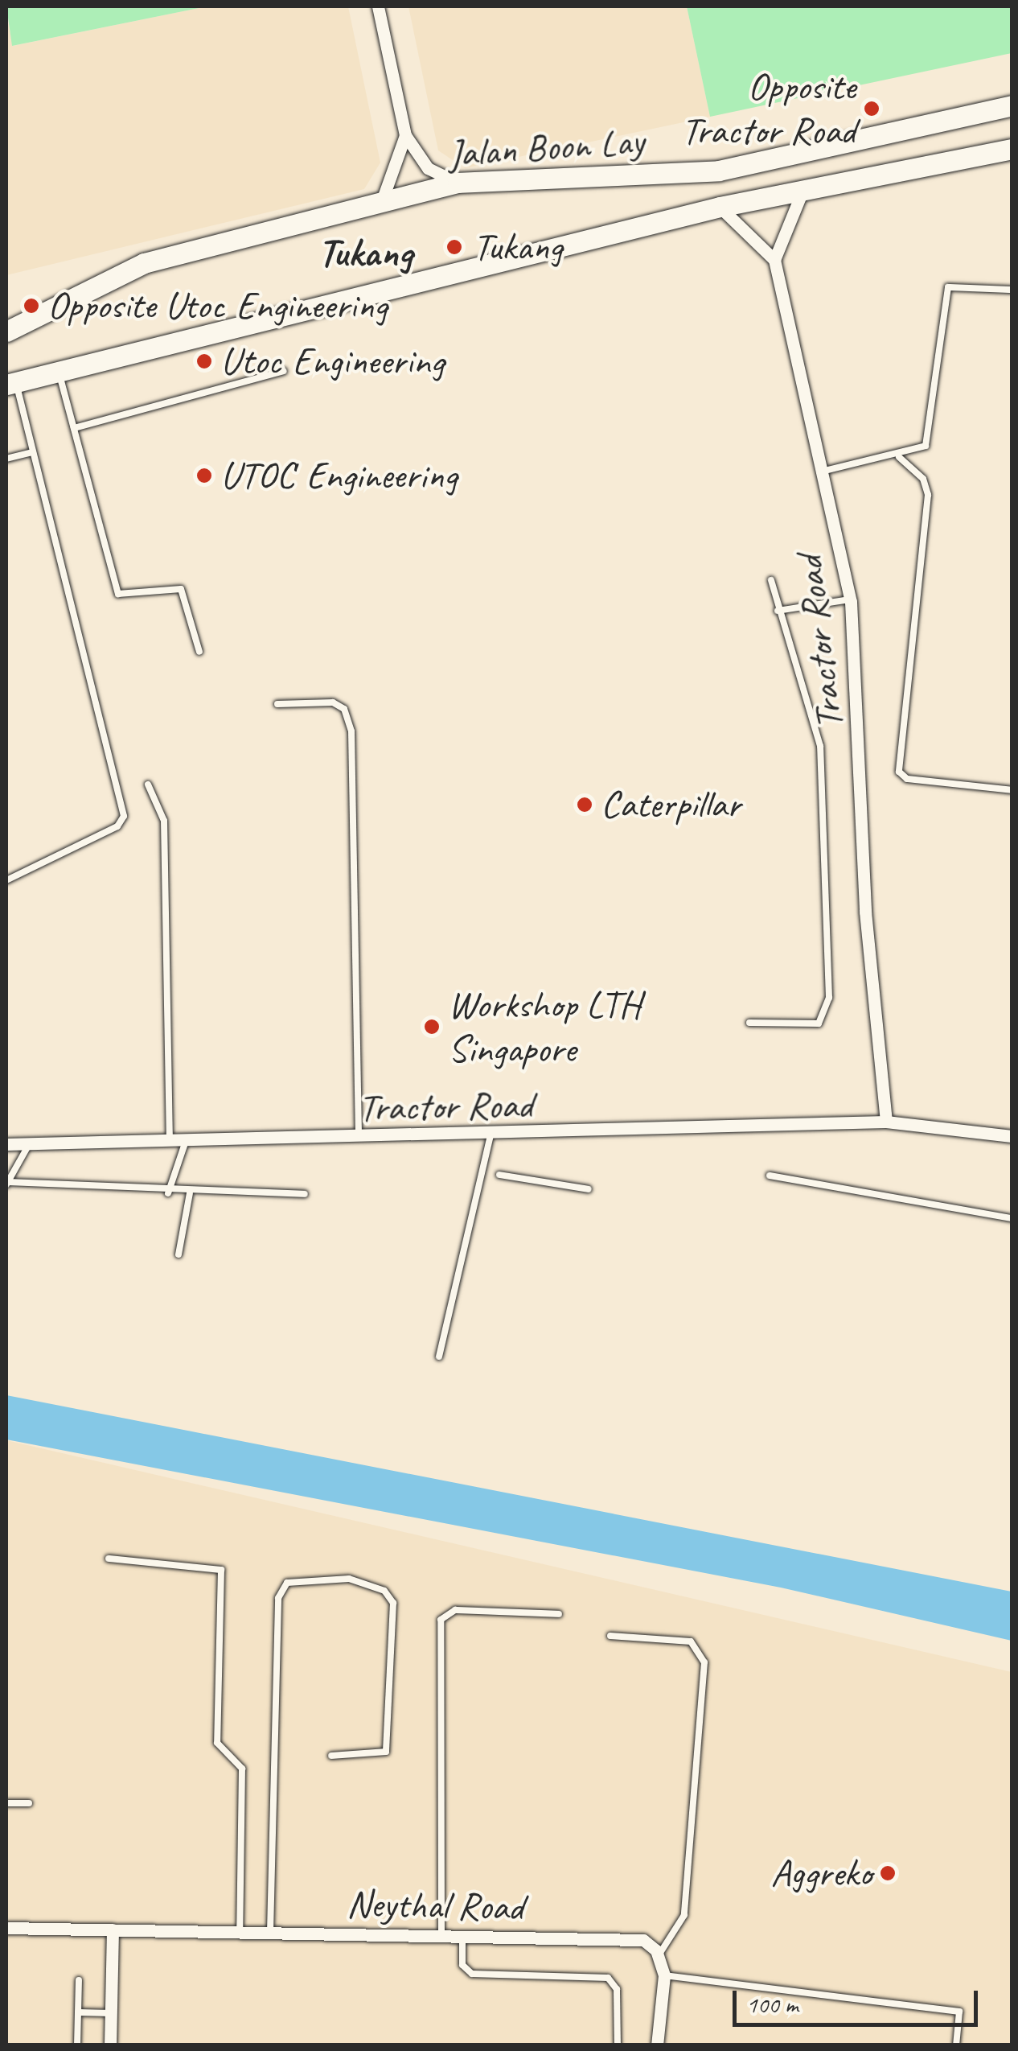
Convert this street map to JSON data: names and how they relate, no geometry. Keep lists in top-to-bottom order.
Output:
{
  "streets": {
    "main road": ["Jalan Boon Lay"],
    "street": ["Tractor Road", "Neythal Road"]
  },
  "districts": ["Tukang"],
  "places": [
    "Opposite Tractor Road",
    "Tukang",
    "Opposite Utoc Engineering",
    "Utoc Engineering",
    "UTOC Engineering",
    "Caterpillar",
    "Workshop LTH Singapore",
    "Aggreko"
  ],
  "scale_bar": "100 m"
}
